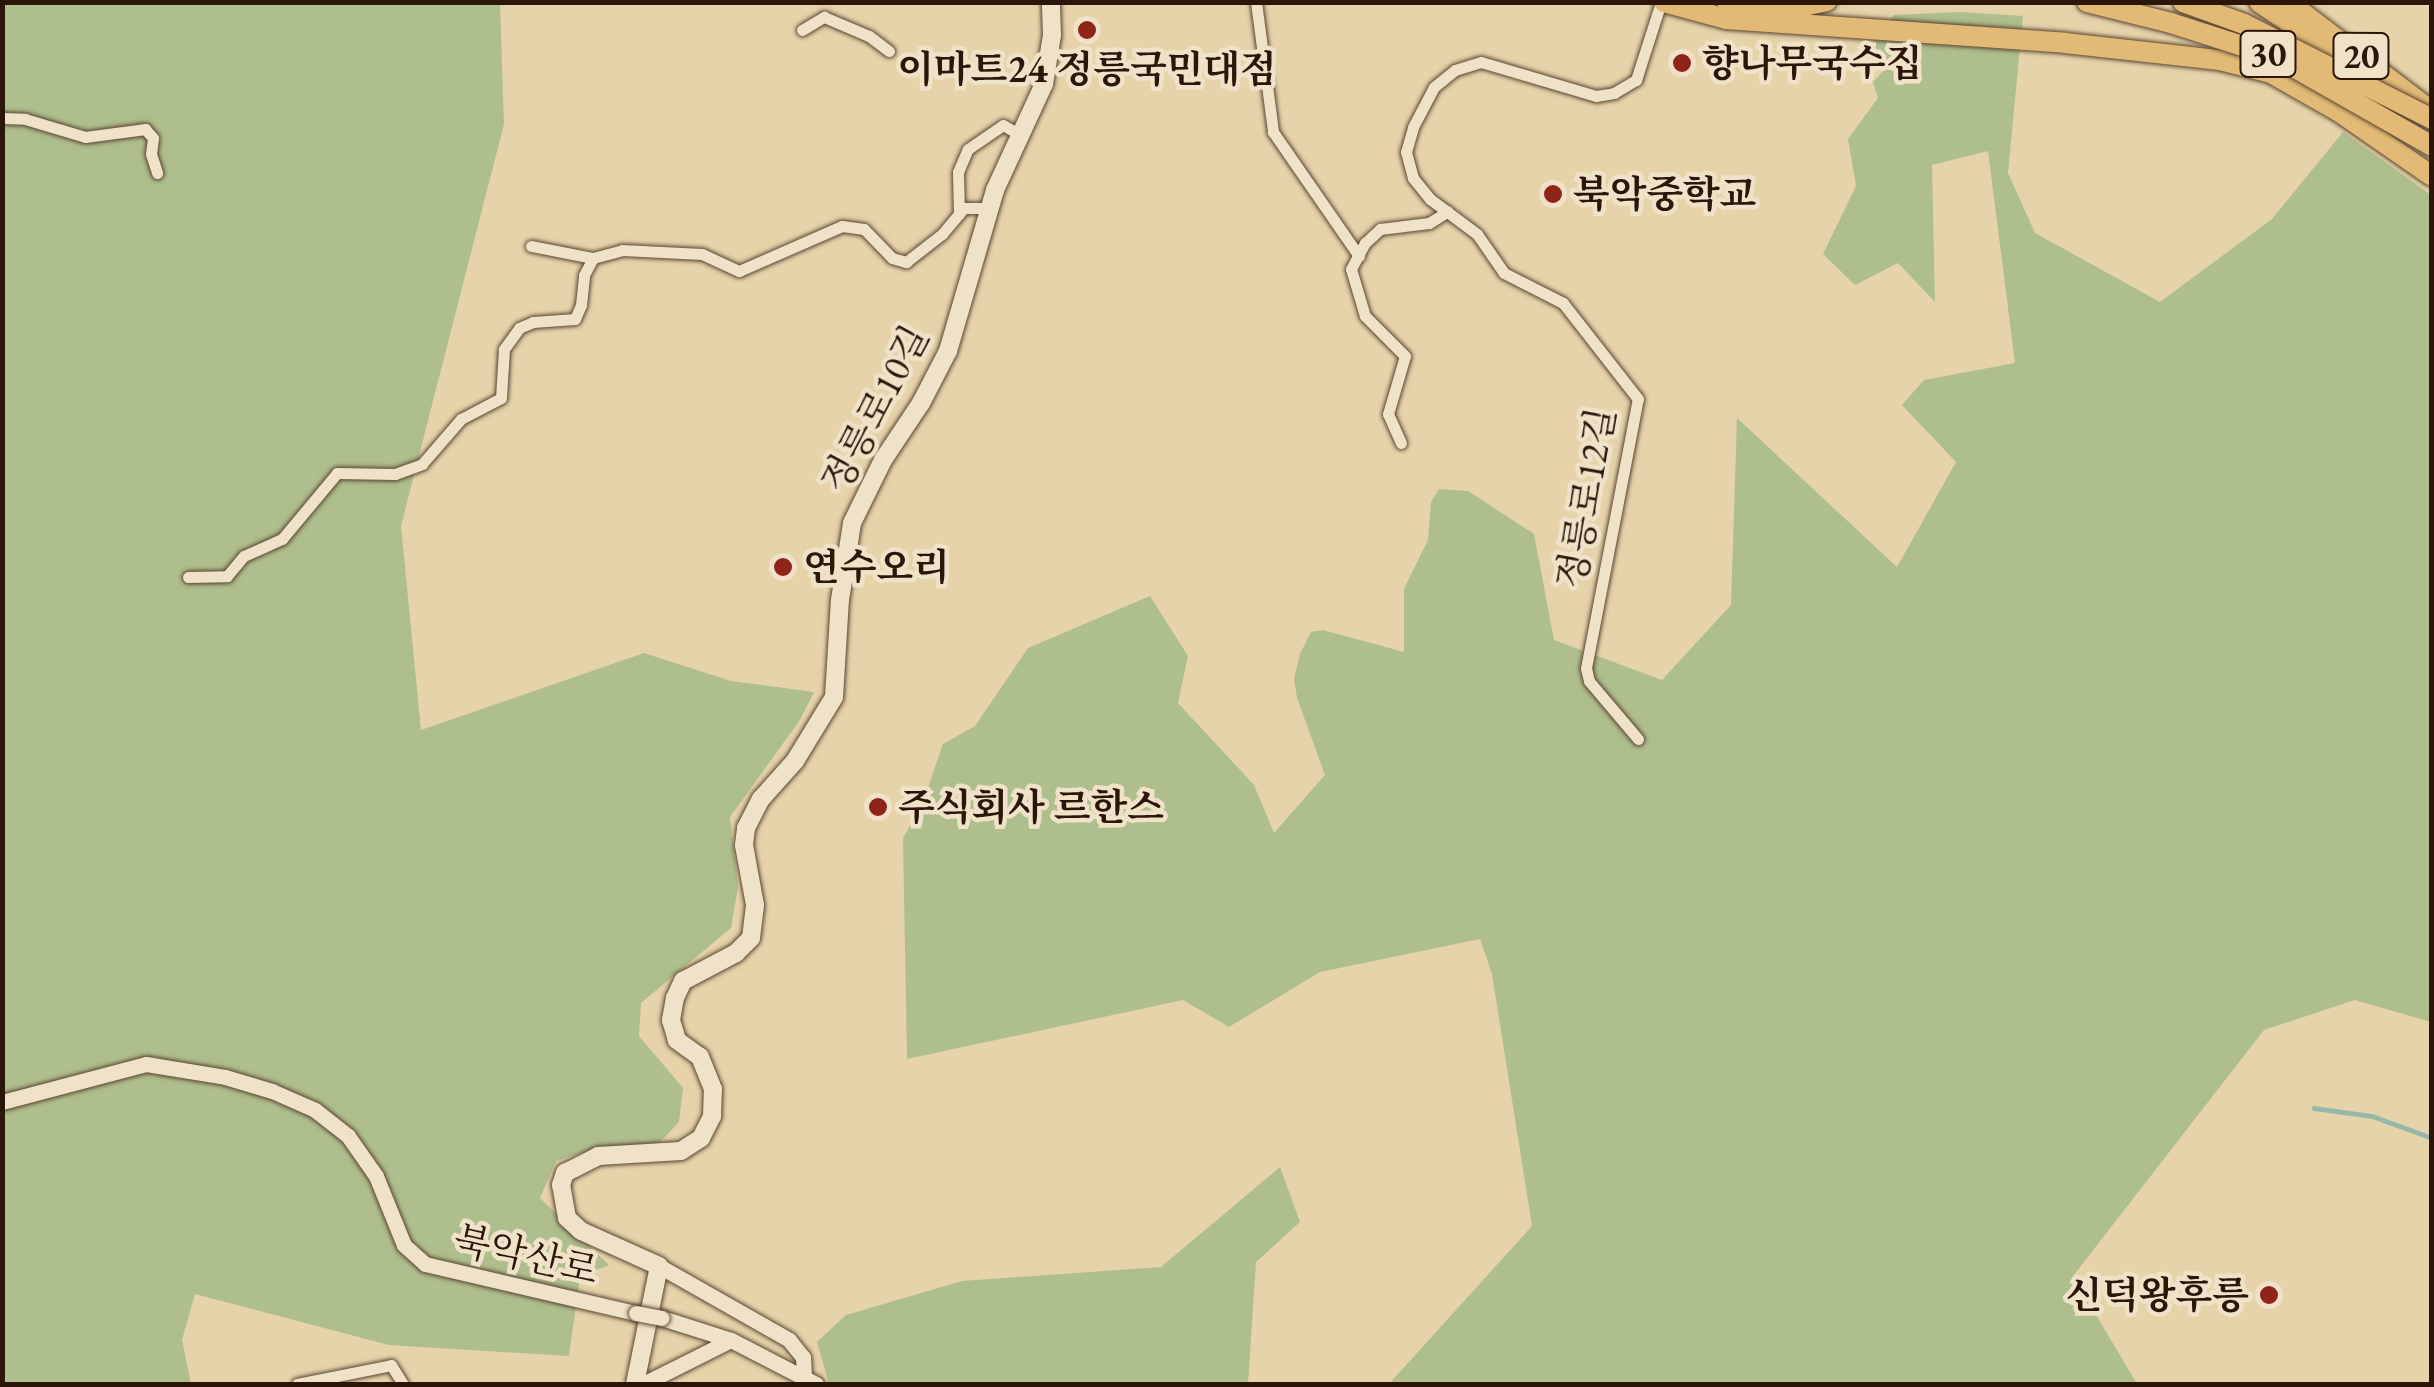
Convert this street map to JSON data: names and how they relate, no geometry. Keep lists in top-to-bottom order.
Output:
{
  "streets": {
    "highway": ["30"],
    "main road": ["20", "정릉로10길"],
    "street": ["정릉로12길", "북악산로"]
  },
  "crossings": [
    ["30", "20"]
  ],
  "places": [
    "이마트24 정릉국민대점",
    "향나무국수집",
    "북악중학교",
    "연수오리",
    "주식회사 르한스",
    "신덕왕후릉"
  ]
}
